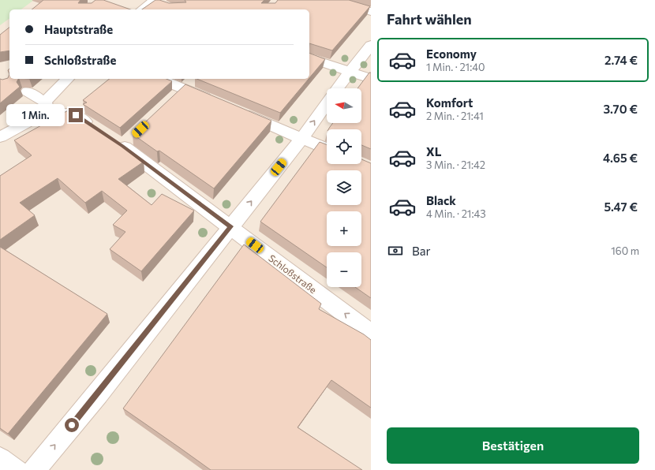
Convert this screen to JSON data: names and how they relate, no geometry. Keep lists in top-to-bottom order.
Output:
{
  "streets": {
    "street": ["Schloßstraße"]
  },
  "one_way": ["Schloßstraße"],
  "north": "left",
  "page": {
    "heading": "Fahrt wählen",
    "banner": ["Hauptstraße", "Schloßstraße"],
    "list": [
      {
        "name": "Economy",
        "note": "1 Min. · 21:40",
        "value": "2.74 €"
      },
      {
        "name": "Komfort",
        "note": "2 Min. · 21:41",
        "value": "3.70 €"
      },
      {
        "name": "XL",
        "note": "3 Min. · 21:42",
        "value": "4.65 €"
      },
      {
        "name": "Black",
        "note": "4 Min. · 21:43",
        "value": "5.47 €"
      }
    ],
    "map_buttons": ["+", "−"],
    "bubble": "1 Min.",
    "pay": ["Bar", "160 m"],
    "buttons": "Bestätigen"
  }
}
